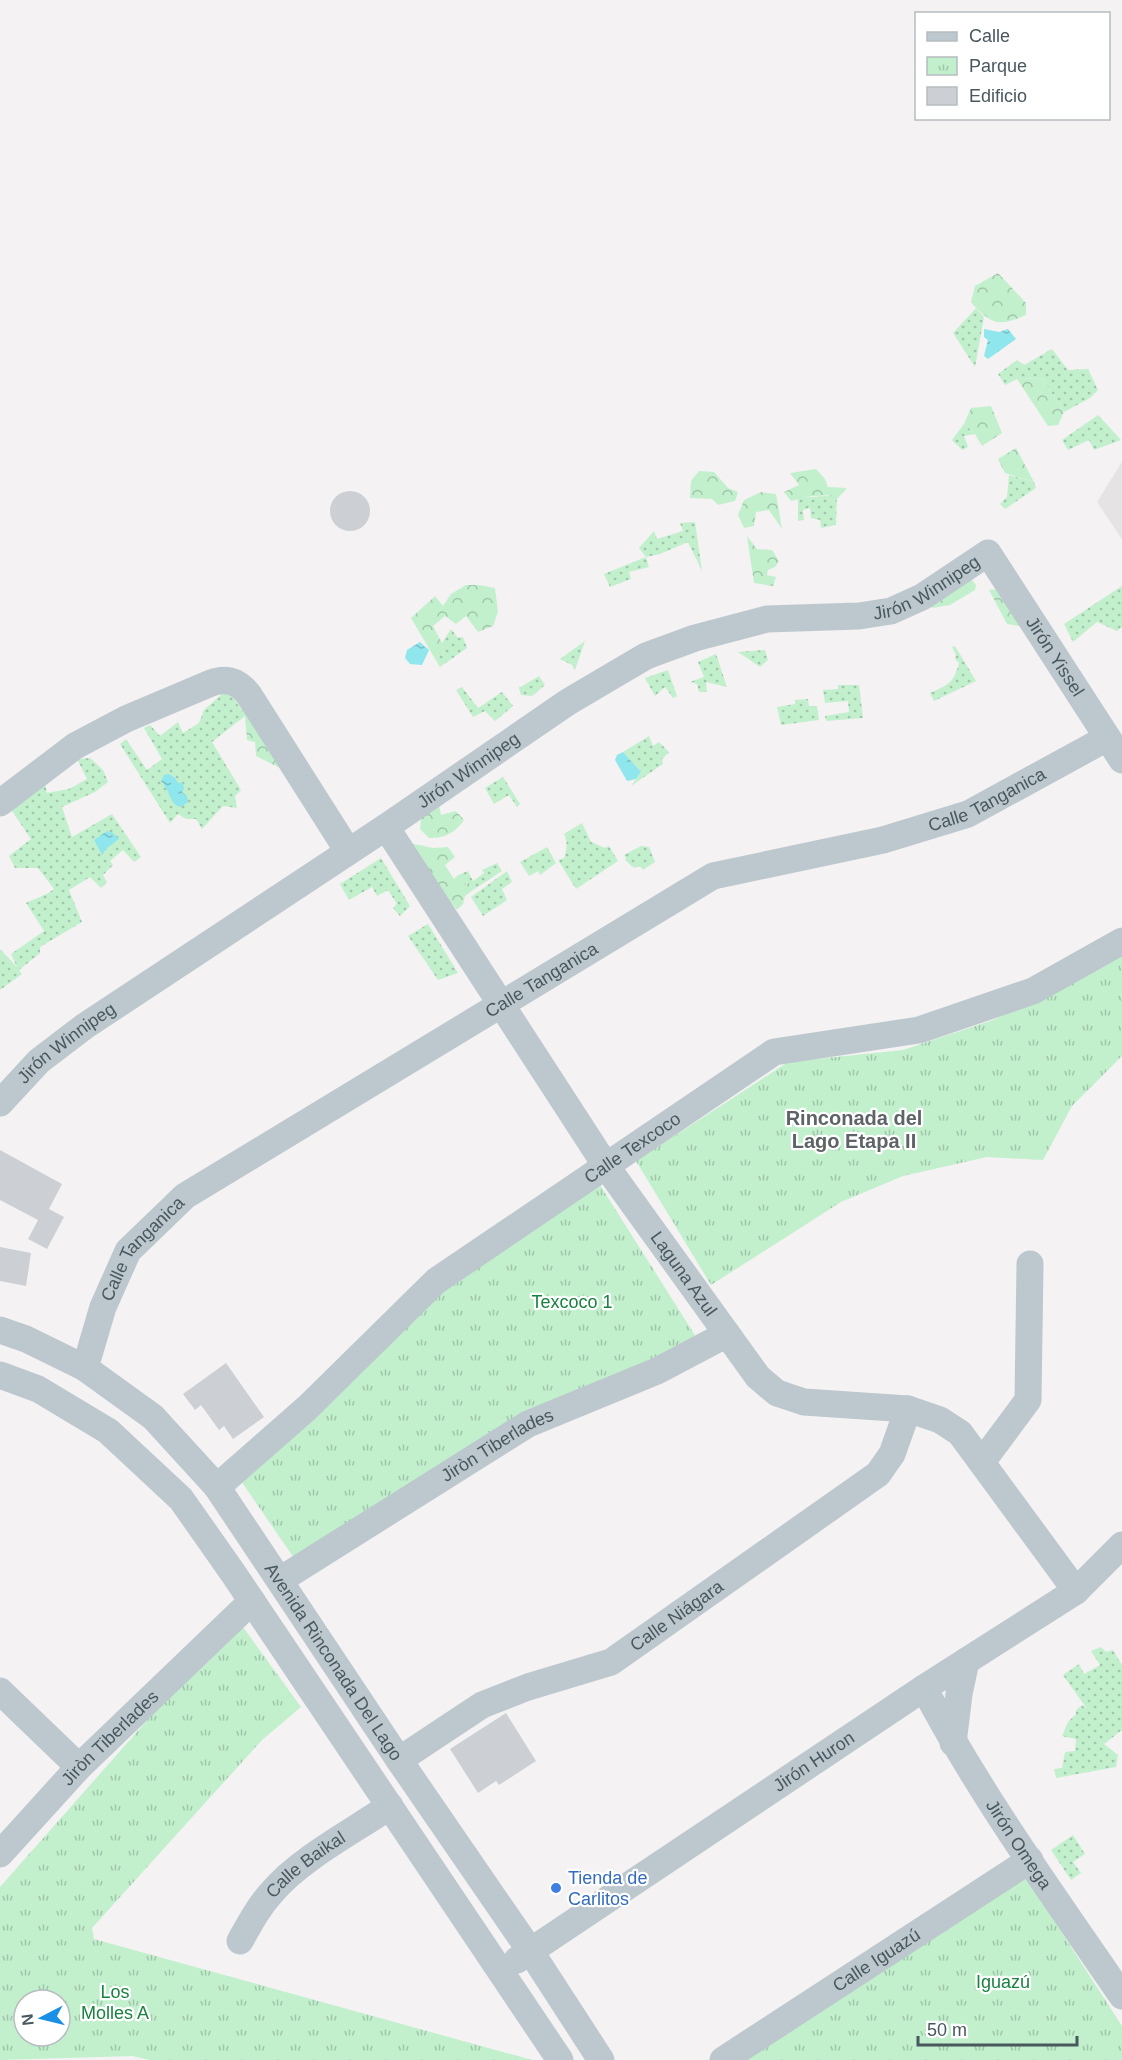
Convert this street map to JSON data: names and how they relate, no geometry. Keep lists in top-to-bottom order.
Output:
{
  "streets": {
    "street": [
      "Jirón Winnipeg",
      "Jirón Yissel",
      "Calle Tanganica",
      "Calle Texcoco",
      "Laguna Azul",
      "Jiròn Tiberlades",
      "Calle Niágara",
      "Avenida Rinconada Del Lago",
      "Jirón Huron",
      "Jirón Omega",
      "Calle Baikal",
      "Calle Iguazú"
    ]
  },
  "crossings": [
    ["Jirón Winnipeg", "Jirón Yissel"],
    ["Jirón Winnipeg", "Laguna Azul"],
    ["Jirón Yissel", "Calle Tanganica"],
    ["Calle Tanganica", "Laguna Azul"],
    ["Calle Tanganica", "Avenida Rinconada Del Lago"],
    ["Calle Texcoco", "Laguna Azul"],
    ["Calle Texcoco", "Avenida Rinconada Del Lago"],
    ["Laguna Azul", "Jiròn Tiberlades"],
    ["Laguna Azul", "Calle Niágara"],
    ["Laguna Azul", "Jirón Huron"],
    ["Jiròn Tiberlades", "Avenida Rinconada Del Lago"],
    ["Calle Niágara", "Avenida Rinconada Del Lago"],
    ["Avenida Rinconada Del Lago", "Jirón Huron"],
    ["Avenida Rinconada Del Lago", "Calle Baikal"],
    ["Jirón Huron", "Jirón Omega"],
    ["Jirón Omega", "Calle Iguazú"]
  ],
  "districts": ["Rinconada del Lago Etapa II"],
  "parks": ["Texcoco 1", "Iguazú", "Los Molles A"],
  "places": ["Tienda de Carlitos"],
  "legend": ["Calle", "Parque", "Edificio"],
  "scale_bar": "50 m",
  "north": "left"
}
